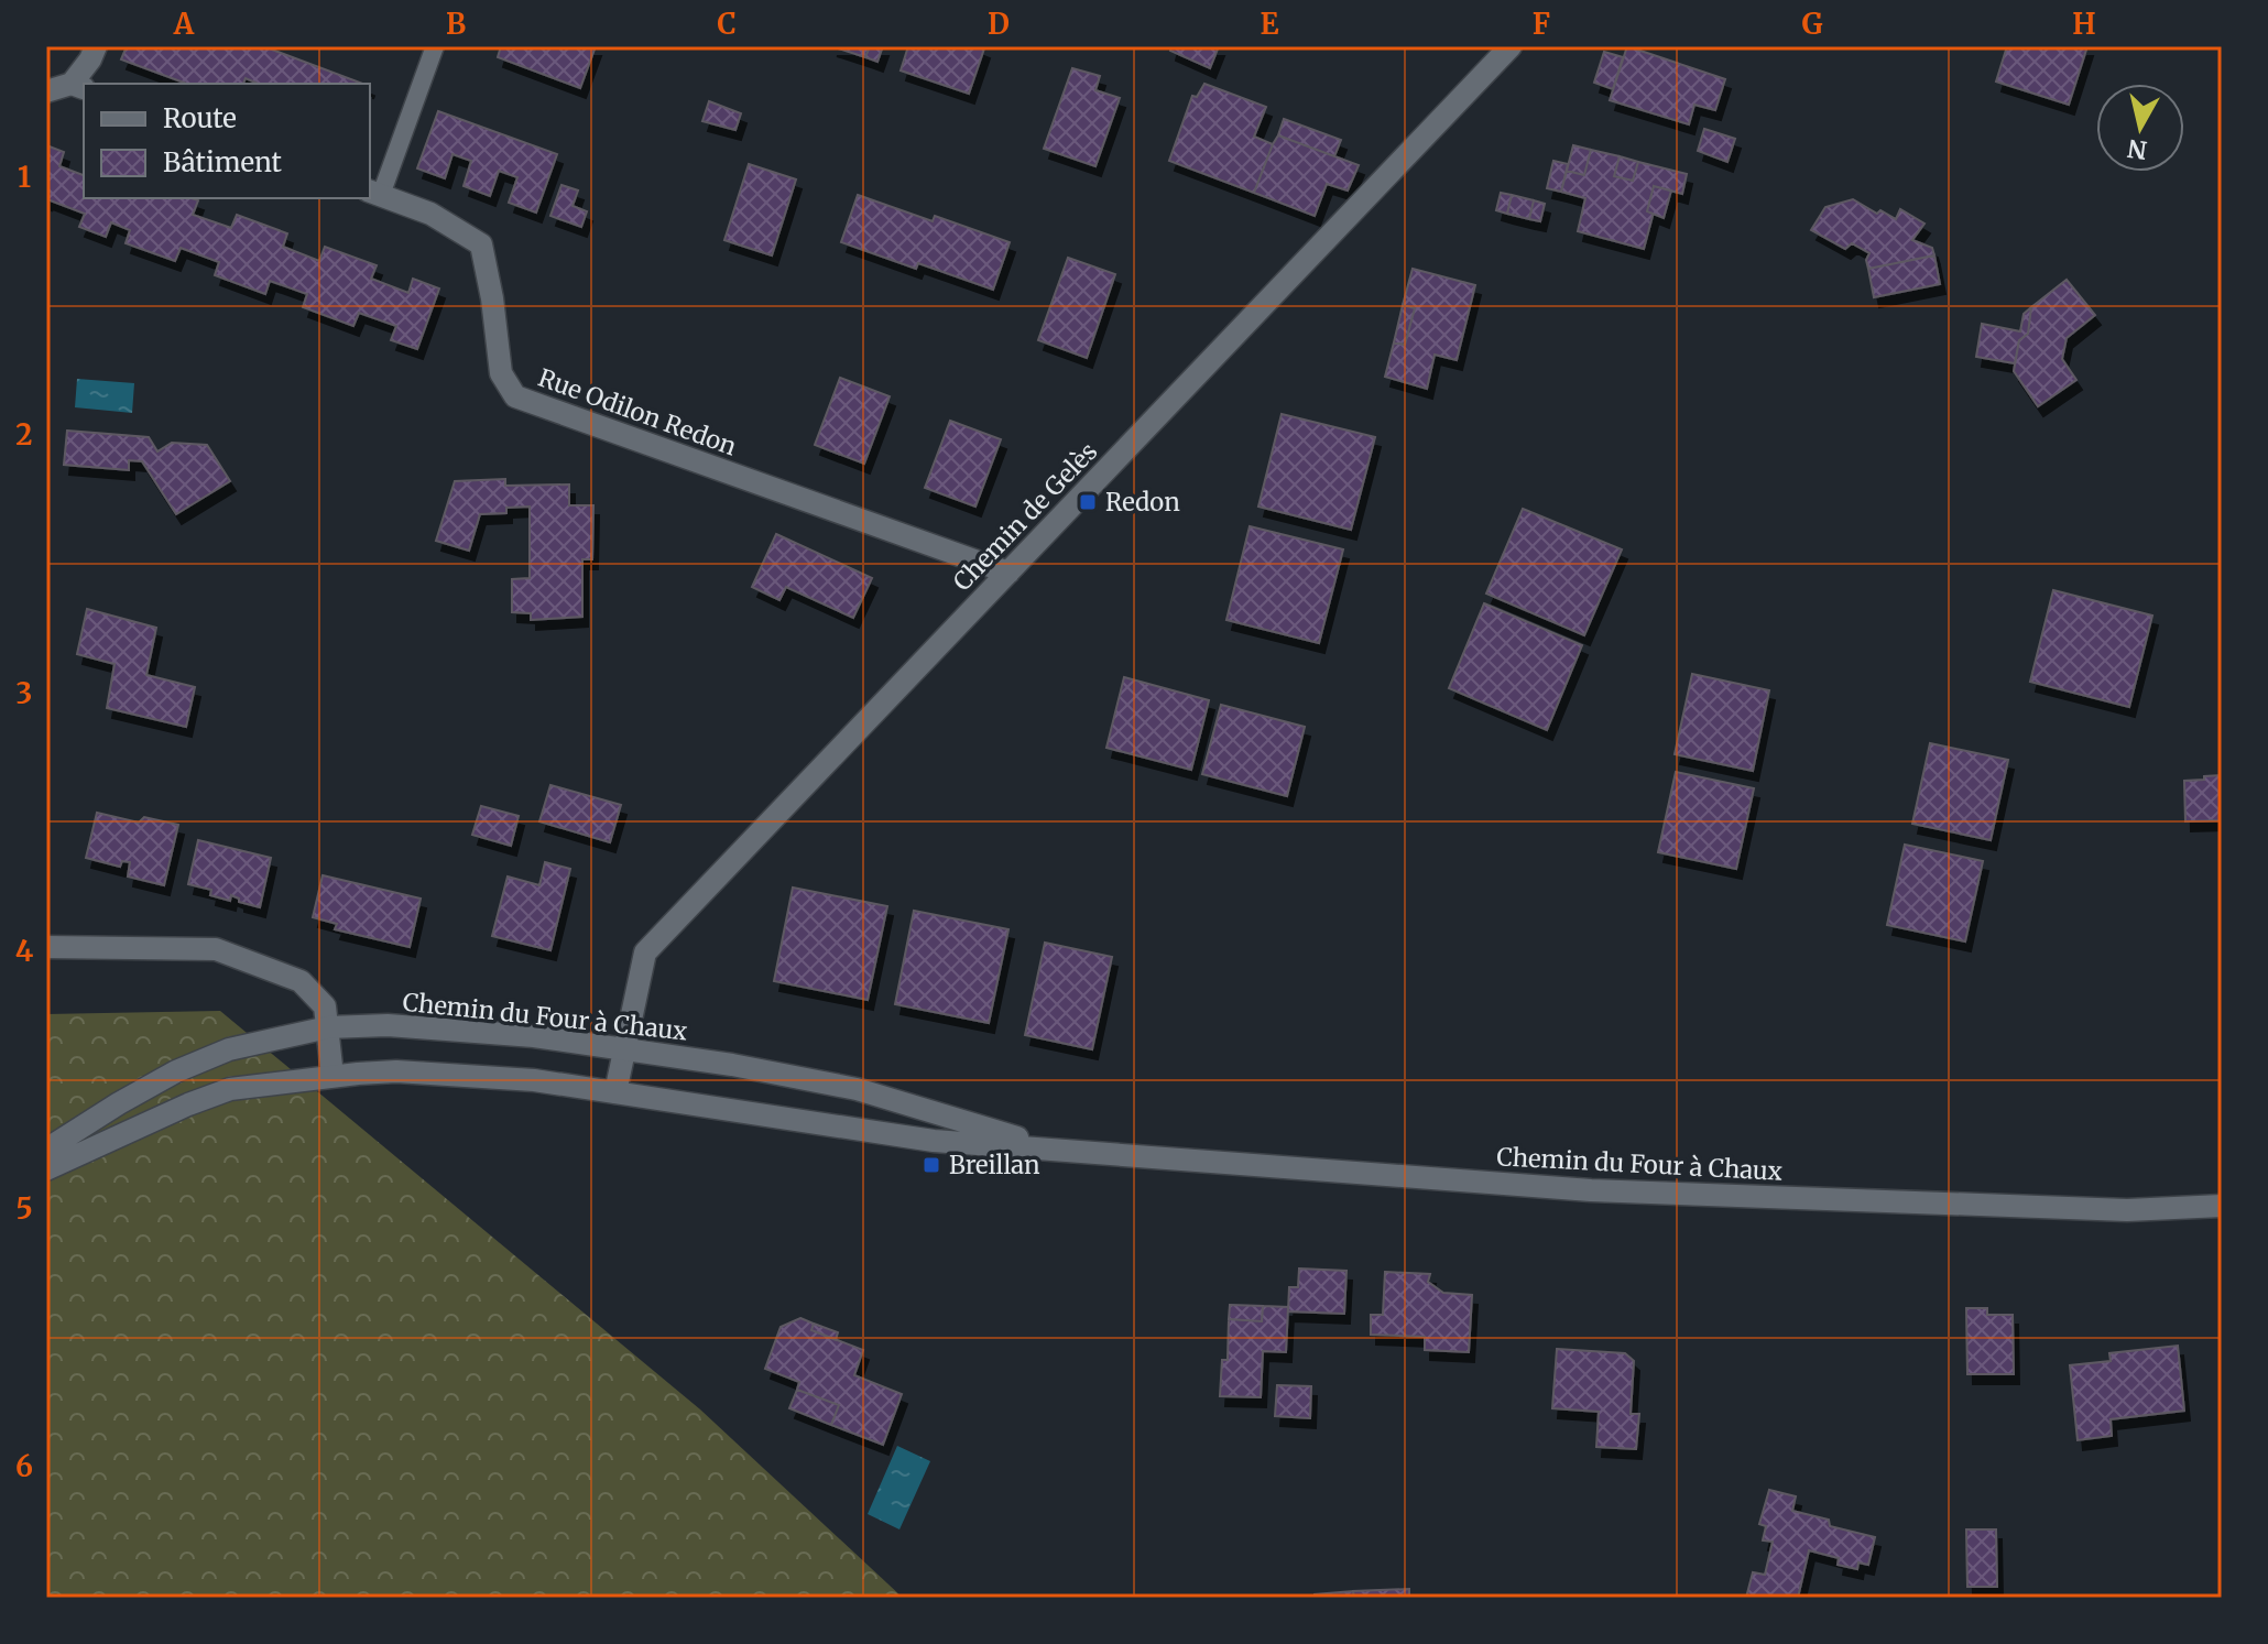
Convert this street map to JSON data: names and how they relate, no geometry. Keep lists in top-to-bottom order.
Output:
{
  "streets": {
    "street": ["Rue Odilon Redon", "Chemin de Gelès", "Chemin du Four à Chaux"]
  },
  "crossings": [
    ["Rue Odilon Redon", "Chemin de Gelès"],
    ["Chemin de Gelès", "Chemin du Four à Chaux"]
  ],
  "places": {
    "transit": ["Redon", "Breillan"]
  },
  "legend": ["Route", "Bâtiment"],
  "north": "bottom",
  "grid": {
    "columns": [
      "A",
      "B",
      "C",
      "D",
      "E",
      "F",
      "G",
      "H"
    ],
    "rows": [
      "1",
      "2",
      "3",
      "4",
      "5",
      "6"
    ]
  }
}
